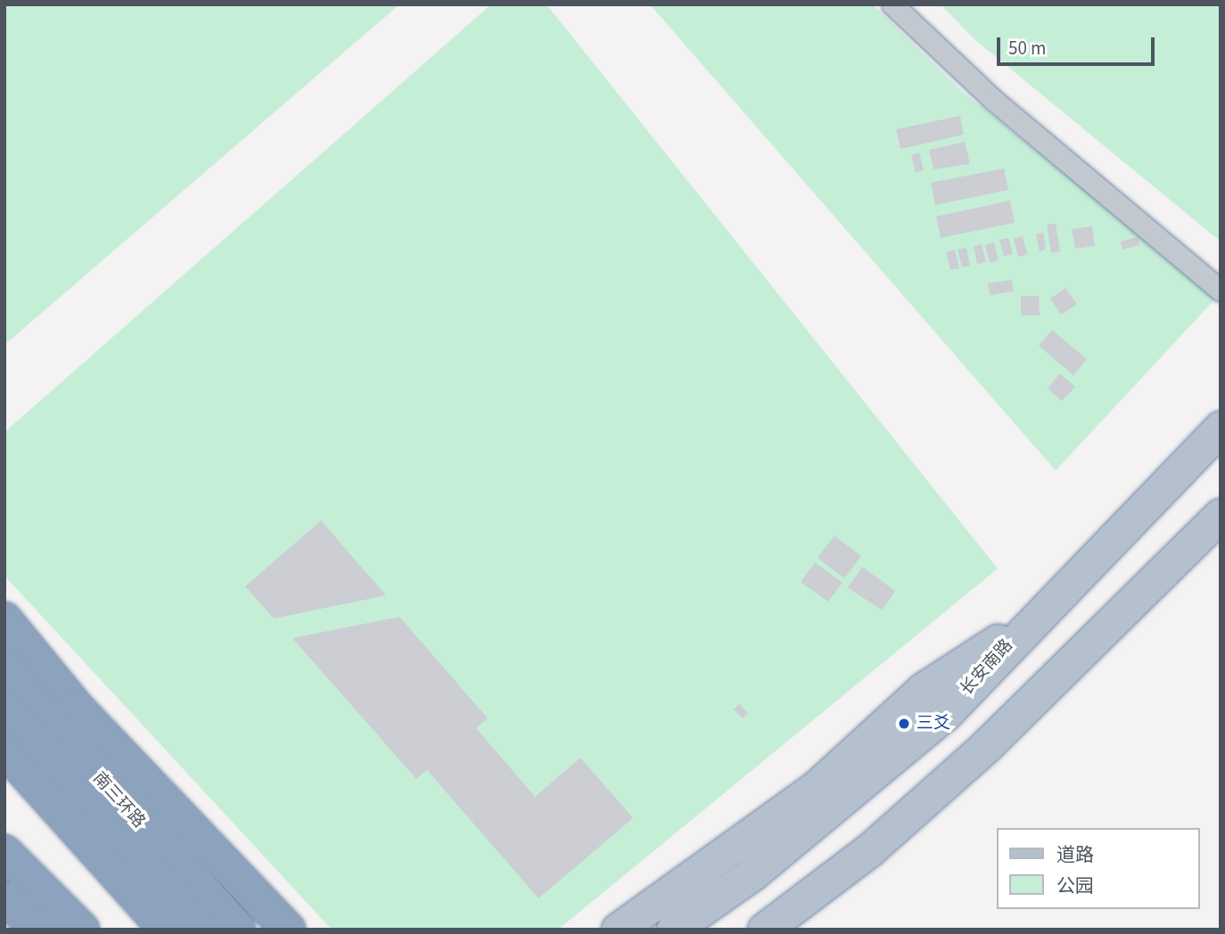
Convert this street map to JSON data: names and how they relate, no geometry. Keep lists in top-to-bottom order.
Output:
{
  "streets": {
    "highway": ["南三环路"],
    "main road": ["长安南路"]
  },
  "places": ["三爻"],
  "legend": ["道路", "公园"],
  "scale_bar": "50 m"
}
